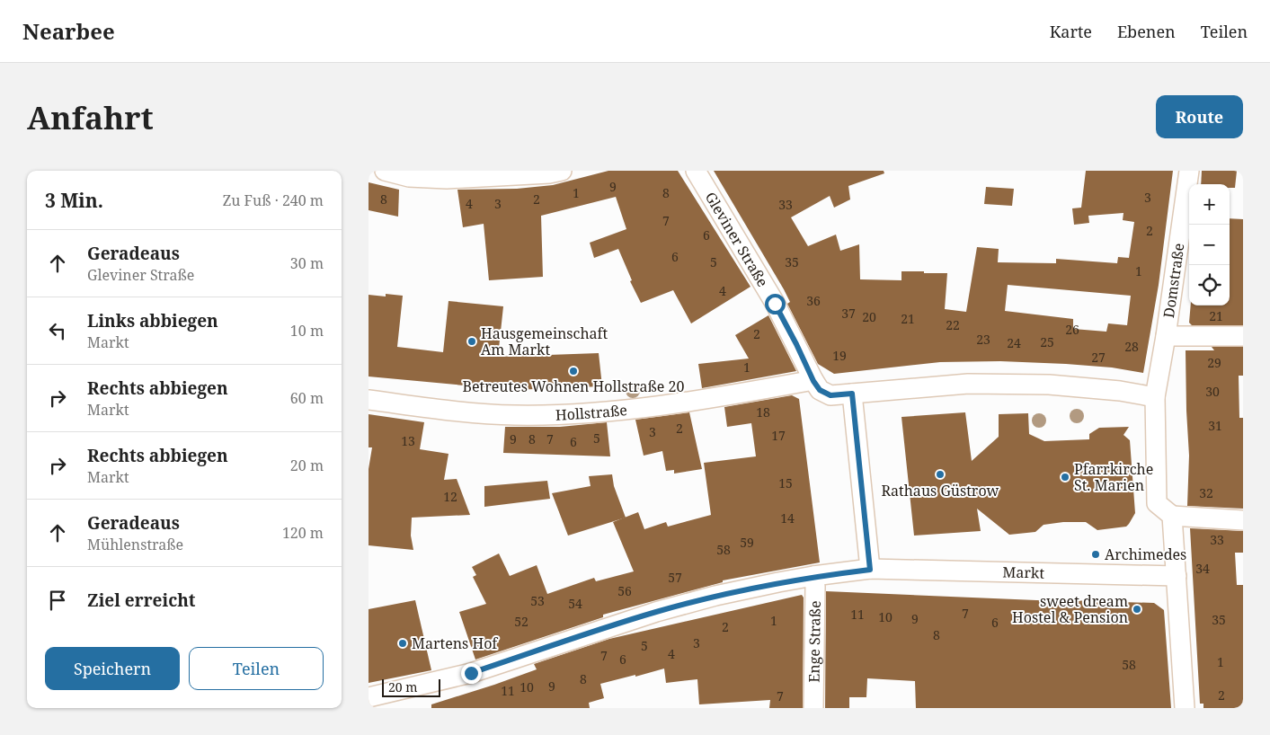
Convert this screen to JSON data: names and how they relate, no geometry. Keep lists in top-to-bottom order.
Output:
{
  "streets": {
    "street": [
      "Gleviner Straße",
      "Domstraße",
      "Hollstraße",
      "Markt",
      "Enge Straße"
    ]
  },
  "crossings": [
    ["Gleviner Straße", "Hollstraße"],
    ["Markt", "Enge Straße"]
  ],
  "places": [
    "Hausgemeinschaft Am Markt",
    "Betreutes Wohnen Hollstraße 20",
    "Rathaus Güstrow",
    "Pfarrkirche St. Marien",
    "Archimedes",
    "sweet dream Hostel & Pension",
    "Martens Hof"
  ],
  "house_numbers": [
    "9",
    "1",
    "8",
    "3",
    "8",
    "2",
    "4",
    "3",
    "33",
    "7",
    "2",
    "6",
    "6",
    "5",
    "35",
    "1",
    "4",
    "36",
    "37",
    "21",
    "20",
    "21",
    "22",
    "26",
    "2",
    "23",
    "25",
    "24",
    "28",
    "19",
    "27",
    "29",
    "1",
    "30",
    "18",
    "31",
    "2",
    "3",
    "17",
    "5",
    "9",
    "8",
    "7",
    "13",
    "6",
    "15",
    "32",
    "12",
    "14",
    "33",
    "59",
    "58",
    "34",
    "57",
    "56",
    "53",
    "54",
    "7",
    "11",
    "10",
    "9",
    "35",
    "1",
    "52",
    "6",
    "2",
    "8",
    "3",
    "5",
    "4",
    "7",
    "6",
    "1",
    "58",
    "8",
    "9",
    "10",
    "11",
    "2",
    "7"
  ],
  "scale_bar": "20 m",
  "page": {
    "header": "Nearbee",
    "nav": ["Karte", "Ebenen", "Teilen"],
    "buttons": [
      "Route",
      ["Speichern", "Teilen"]
    ],
    "title": "Anfahrt",
    "heading": ["3 Min.", "Zu Fuß · 240 m"],
    "map_buttons": ["+", "−"],
    "list": [
      ["Geradeaus", "Gleviner Straße", "30 m"],
      ["Links abbiegen", "Markt", "10 m"],
      ["Rechts abbiegen", "Markt", "60 m"],
      ["Rechts abbiegen", "Markt", "20 m"],
      ["Geradeaus", "Mühlenstraße", "120 m"],
      "Ziel erreicht"
    ],
    "scale": "20 m"
  }
}
